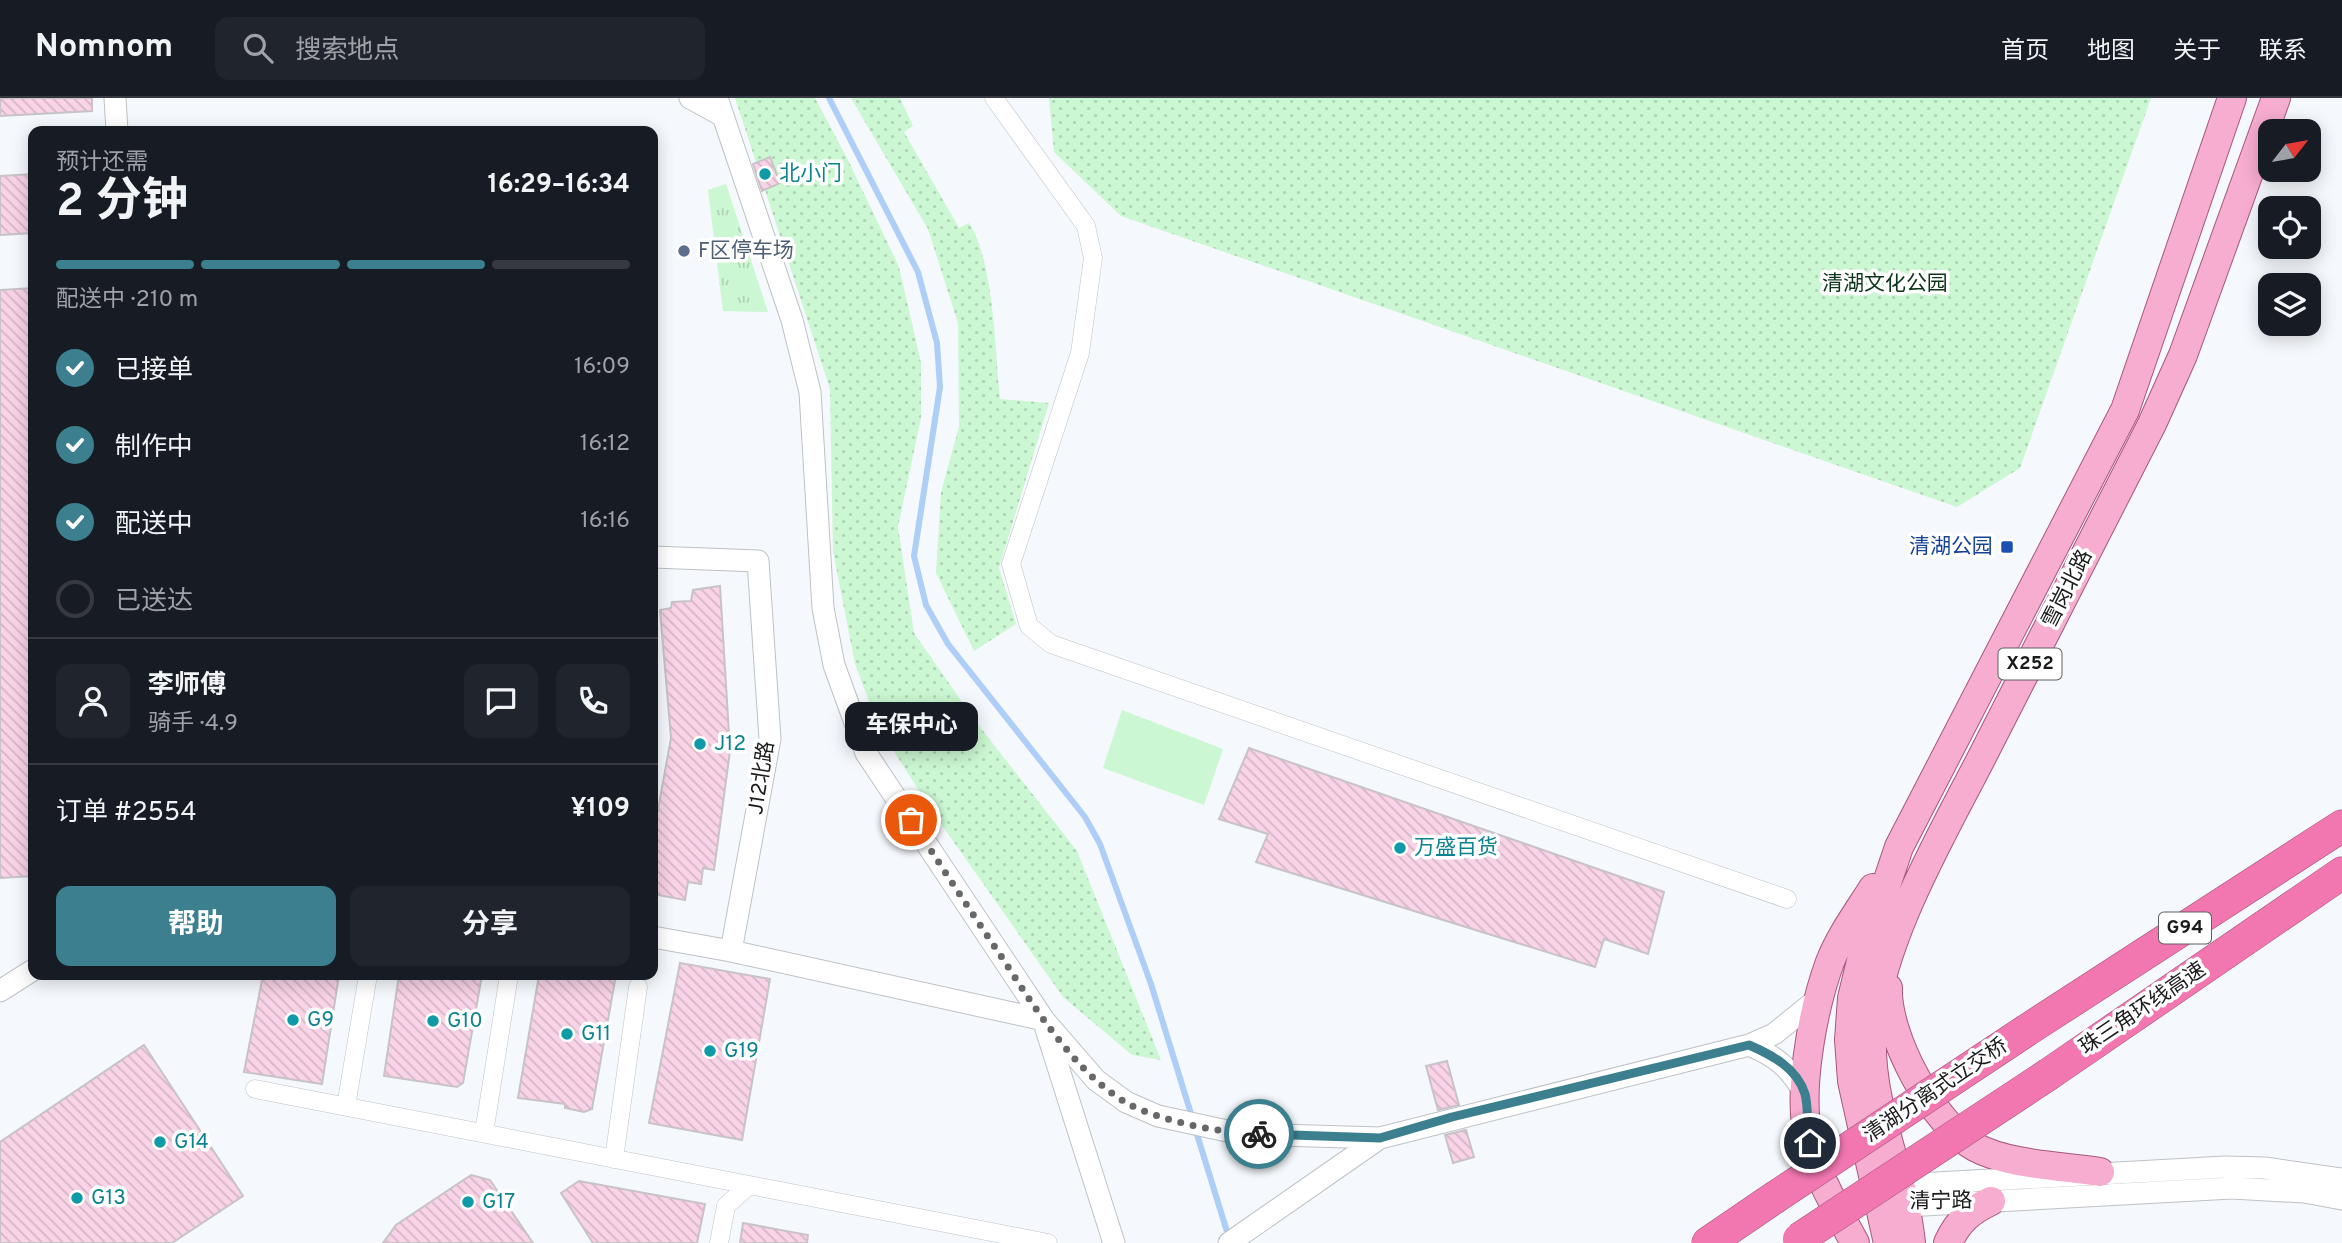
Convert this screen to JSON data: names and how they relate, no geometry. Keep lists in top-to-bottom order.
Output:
{
  "streets": {
    "highway": ["G94", "珠三角环线高速", "清湖分离式立交桥"],
    "main road": ["雪岗北路", "X252"],
    "street": ["J12北路", "清宁路"]
  },
  "crossings": [
    ["雪岗北路", "清宁路"],
    ["珠三角环线高速", "清湖分离式立交桥"]
  ],
  "parks": ["清湖文化公园"],
  "places": {
    "other": [
      "北小门",
      "F区停车场",
      "J12",
      "车保中心",
      "万盛百货",
      "G9",
      "G10",
      "G11",
      "G19",
      "G14",
      "G13",
      "G17"
    ],
    "transit": ["清湖公园"]
  },
  "north": "top right",
  "page": {
    "header": "Nomnom",
    "search": "搜索地点",
    "nav": [
      "首页",
      "地图",
      "关于",
      "联系"
    ],
    "heading": ["2 分钟", "预计还需", "16:29–16:34"],
    "panel": [
      "李师傅",
      "骑手 · 4.9",
      "订单 #2554",
      "¥109"
    ],
    "bar": "配送中 · 210 m",
    "list": [
      ["已接单", "16:09"],
      ["制作中", "16:12"],
      ["配送中", "16:16"],
      "已送达"
    ],
    "bubble": "车保中心",
    "buttons": ["帮助", "分享"]
  }
}
